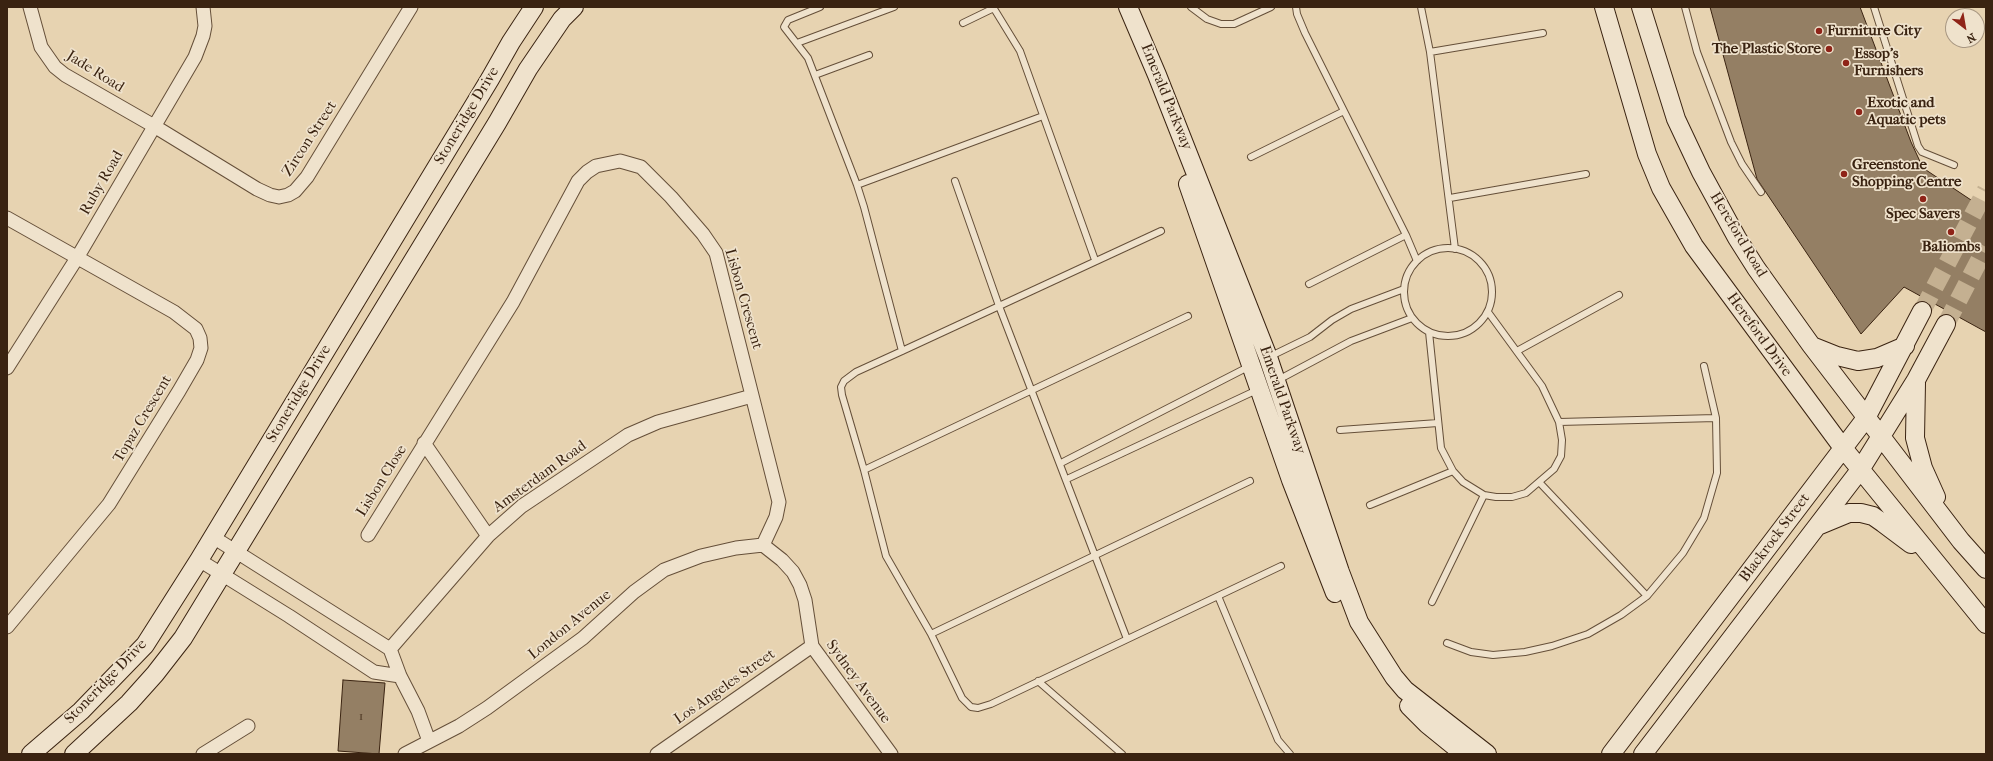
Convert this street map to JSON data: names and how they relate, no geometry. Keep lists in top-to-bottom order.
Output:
{
  "streets": {
    "street": [
      "Jade Road",
      "Emerald Parkway",
      "Stoneridge Drive",
      "Zircon Street",
      "Ruby Road",
      "Hereford Road",
      "Lisbon Crescent",
      "Hereford Drive",
      "Topaz Crescent",
      "Amsterdam Road",
      "Lisbon Close",
      "Blackrock Street",
      "London Avenue",
      "Sydney Avenue",
      "Los Angeles Street"
    ]
  },
  "crossings": [
    ["Jade Road", "Zircon Street"],
    ["Jade Road", "Ruby Road"],
    ["Zircon Street", "Ruby Road"],
    ["Ruby Road", "Topaz Crescent"],
    ["Hereford Road", "Blackrock Street"],
    ["Lisbon Crescent", "Amsterdam Road"],
    ["Lisbon Crescent", "Lisbon Close"],
    ["Lisbon Crescent", "London Avenue"],
    ["Lisbon Crescent", "Sydney Avenue"],
    ["Hereford Drive", "Blackrock Street"],
    ["London Avenue", "Sydney Avenue"],
    ["Sydney Avenue", "Los Angeles Street"]
  ],
  "places": [
    "Furniture City",
    "The Plastic Store",
    "Essop's Furnishers",
    "Exotic and Aquatic pets",
    "Greenstone Shopping Centre",
    "Spec Savers",
    "Baliombs"
  ],
  "house_numbers": ["1"],
  "north": "bottom right"
}
